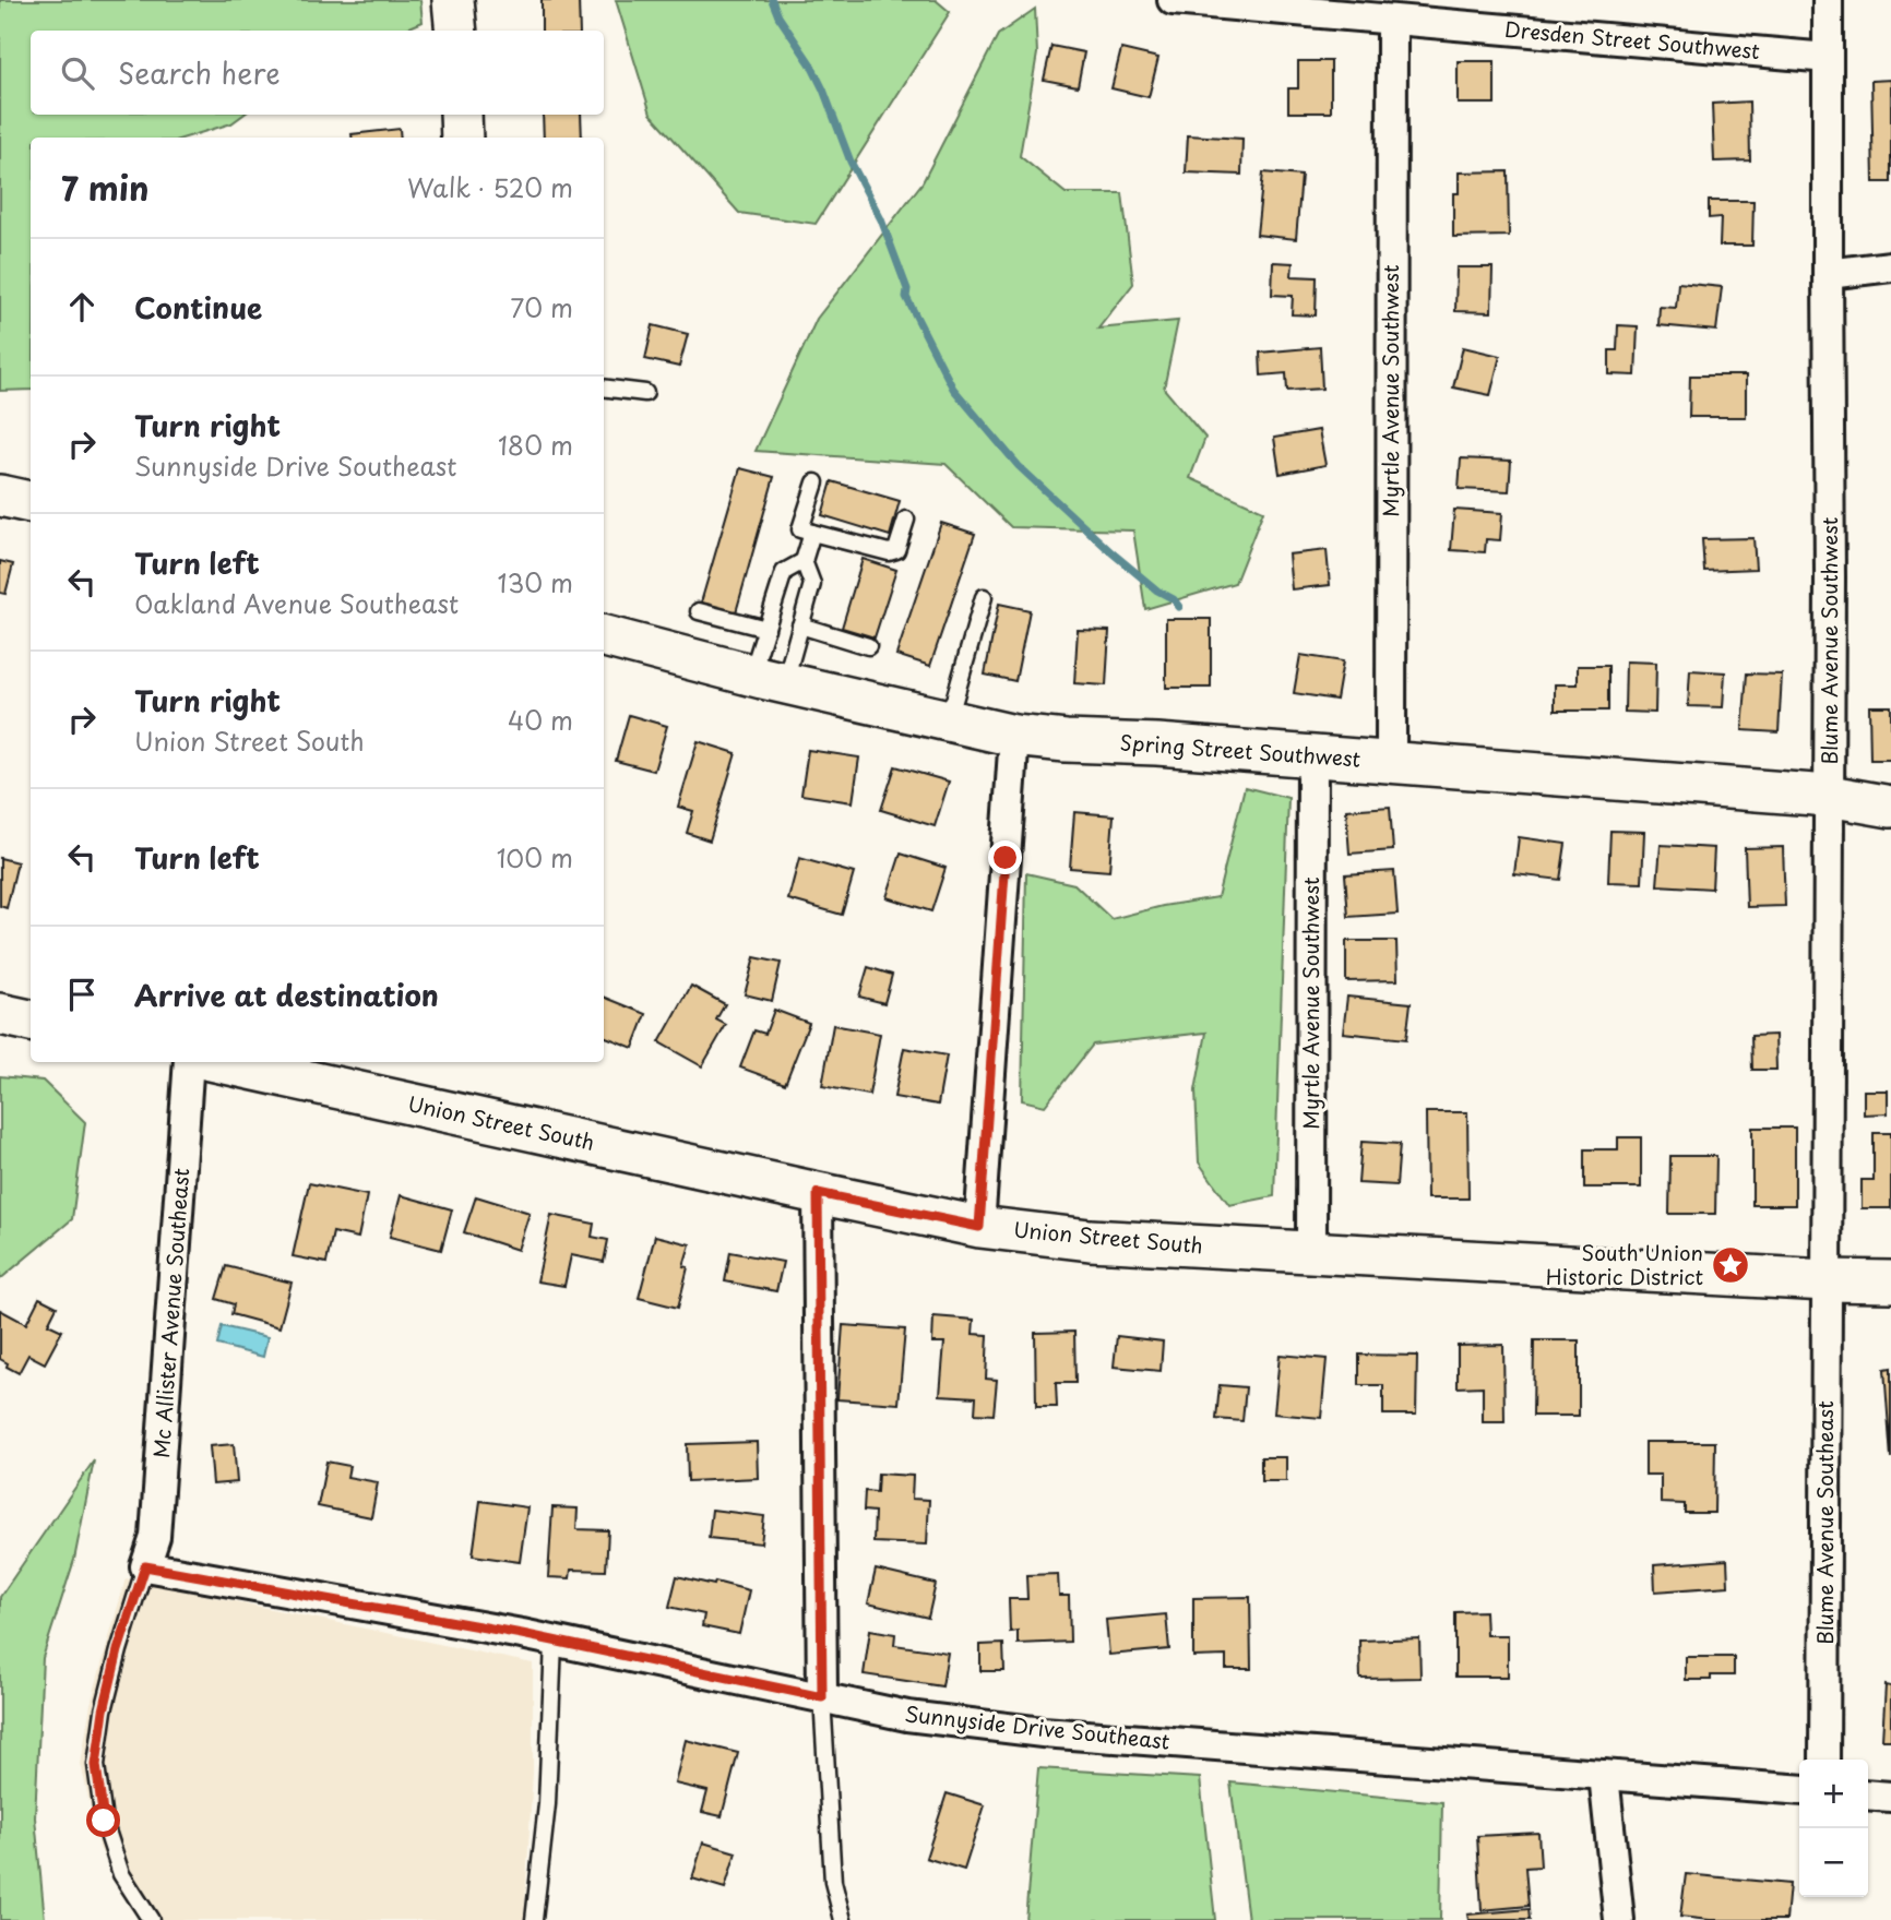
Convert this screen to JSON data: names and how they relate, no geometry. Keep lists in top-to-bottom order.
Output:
{
  "streets": {
    "main road": ["Spring Street Southwest", "Union Street South"],
    "street": [
      "Dresden Street Southwest",
      "Myrtle Avenue Southwest",
      "Blume Avenue Southwest",
      "Mc Allister Avenue Southeast",
      "Blume Avenue Southeast",
      "Sunnyside Drive Southeast"
    ]
  },
  "crossings": [
    ["Dresden Street Southwest", "Myrtle Avenue Southwest"],
    ["Dresden Street Southwest", "Blume Avenue Southwest"],
    ["Myrtle Avenue Southwest", "Spring Street Southwest"],
    ["Myrtle Avenue Southwest", "Union Street South"],
    ["Blume Avenue Southwest", "Spring Street Southwest"],
    ["Blume Avenue Southwest", "Union Street South"],
    ["Blume Avenue Southwest", "Blume Avenue Southeast"],
    ["Union Street South", "Blume Avenue Southeast"],
    ["Mc Allister Avenue Southeast", "Sunnyside Drive Southeast"]
  ],
  "places": {
    "place": ["South Union Historic District"]
  },
  "page": {
    "search": "Search here",
    "heading": ["7 min", "Walk · 520 m"],
    "list": [
      ["Continue", "70 m"],
      ["Turn right", "Sunnyside Drive Southeast", "180 m"],
      ["Turn left", "Oakland Avenue Southeast", "130 m"],
      ["Turn right", "Union Street South", "40 m"],
      ["Turn left", "100 m"],
      "Arrive at destination"
    ],
    "map_buttons": ["+", "−"]
  }
}
